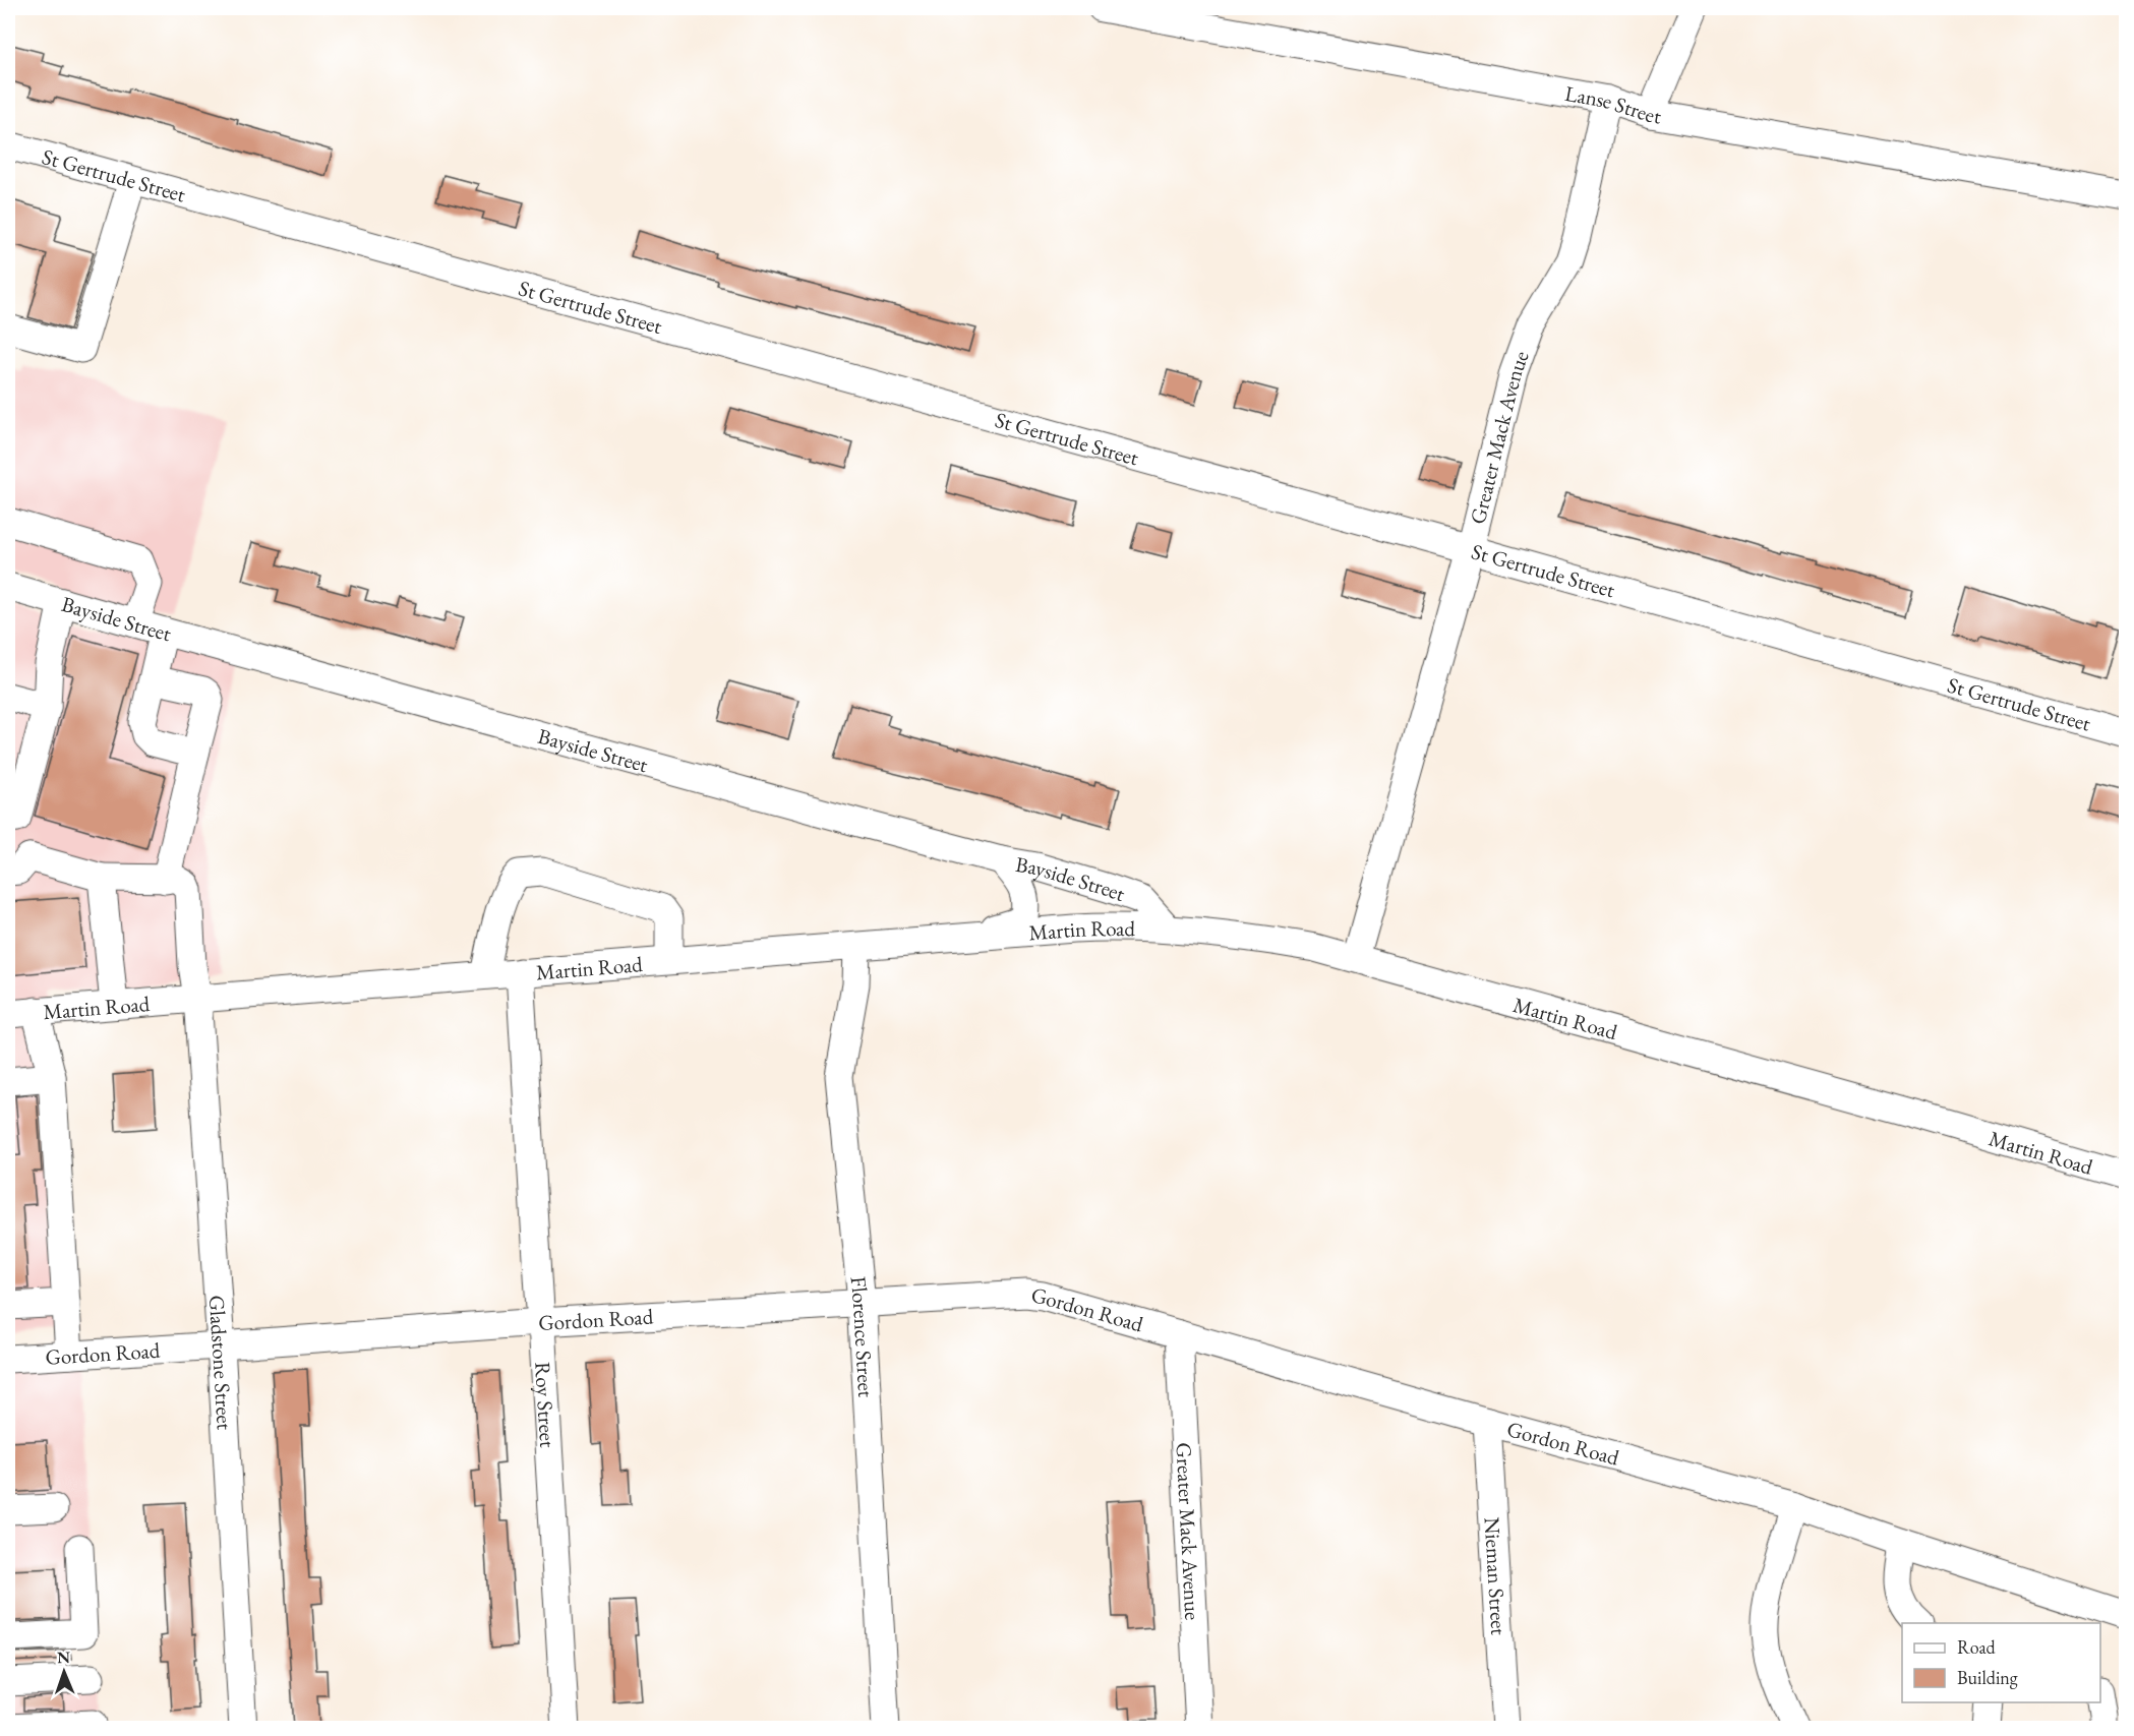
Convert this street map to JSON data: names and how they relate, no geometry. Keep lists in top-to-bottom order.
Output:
{
  "streets": {
    "street": [
      "Lanse Street",
      "St Gertrude Street",
      "Greater Mack Avenue",
      "Bayside Street",
      "Martin Road",
      "Gordon Road",
      "Florence Street",
      "Gladstone Street",
      "Roy Street",
      "Nieman Street"
    ]
  },
  "crossings": [
    ["Lanse Street", "Greater Mack Avenue"],
    ["St Gertrude Street", "Greater Mack Avenue"],
    ["Greater Mack Avenue", "Martin Road"],
    ["Greater Mack Avenue", "Gordon Road"],
    ["Bayside Street", "Martin Road"],
    ["Martin Road", "Florence Street"],
    ["Martin Road", "Gladstone Street"],
    ["Martin Road", "Roy Street"],
    ["Gordon Road", "Florence Street"],
    ["Gordon Road", "Gladstone Street"],
    ["Gordon Road", "Roy Street"],
    ["Gordon Road", "Nieman Street"]
  ],
  "legend": ["Road", "Building"],
  "north": "top"
}
